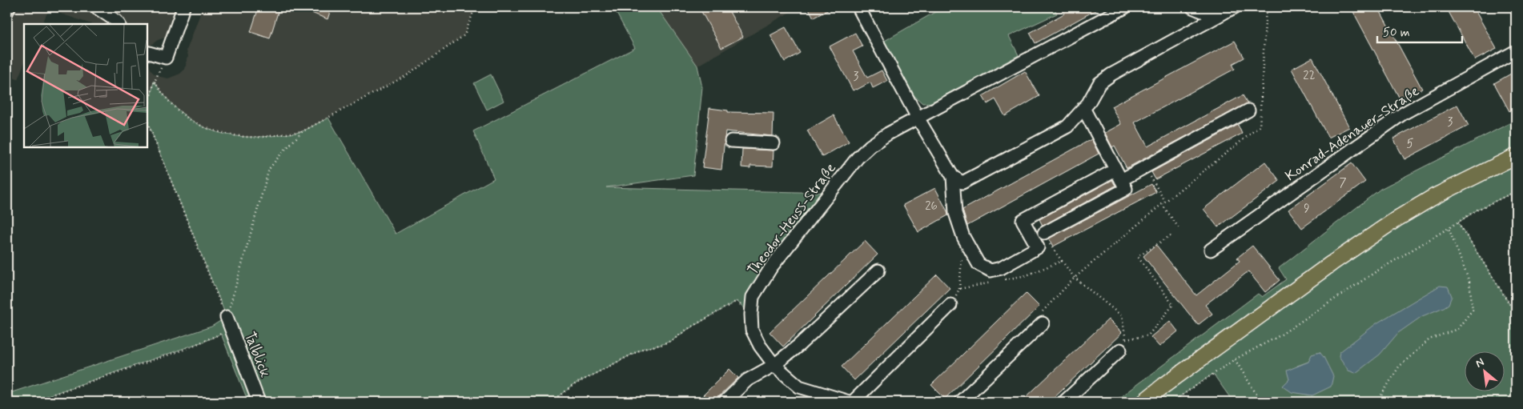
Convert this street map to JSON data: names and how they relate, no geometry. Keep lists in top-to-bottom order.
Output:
{
  "streets": {
    "street": ["Konrad-Adenauer-Straße", "Theodor-Heuss-Straße", "Talblick"]
  },
  "house_numbers": [
    "22",
    "3",
    "3",
    "5",
    "7",
    "26",
    "9"
  ],
  "scale_bar": "50 m",
  "north": "top left"
}
